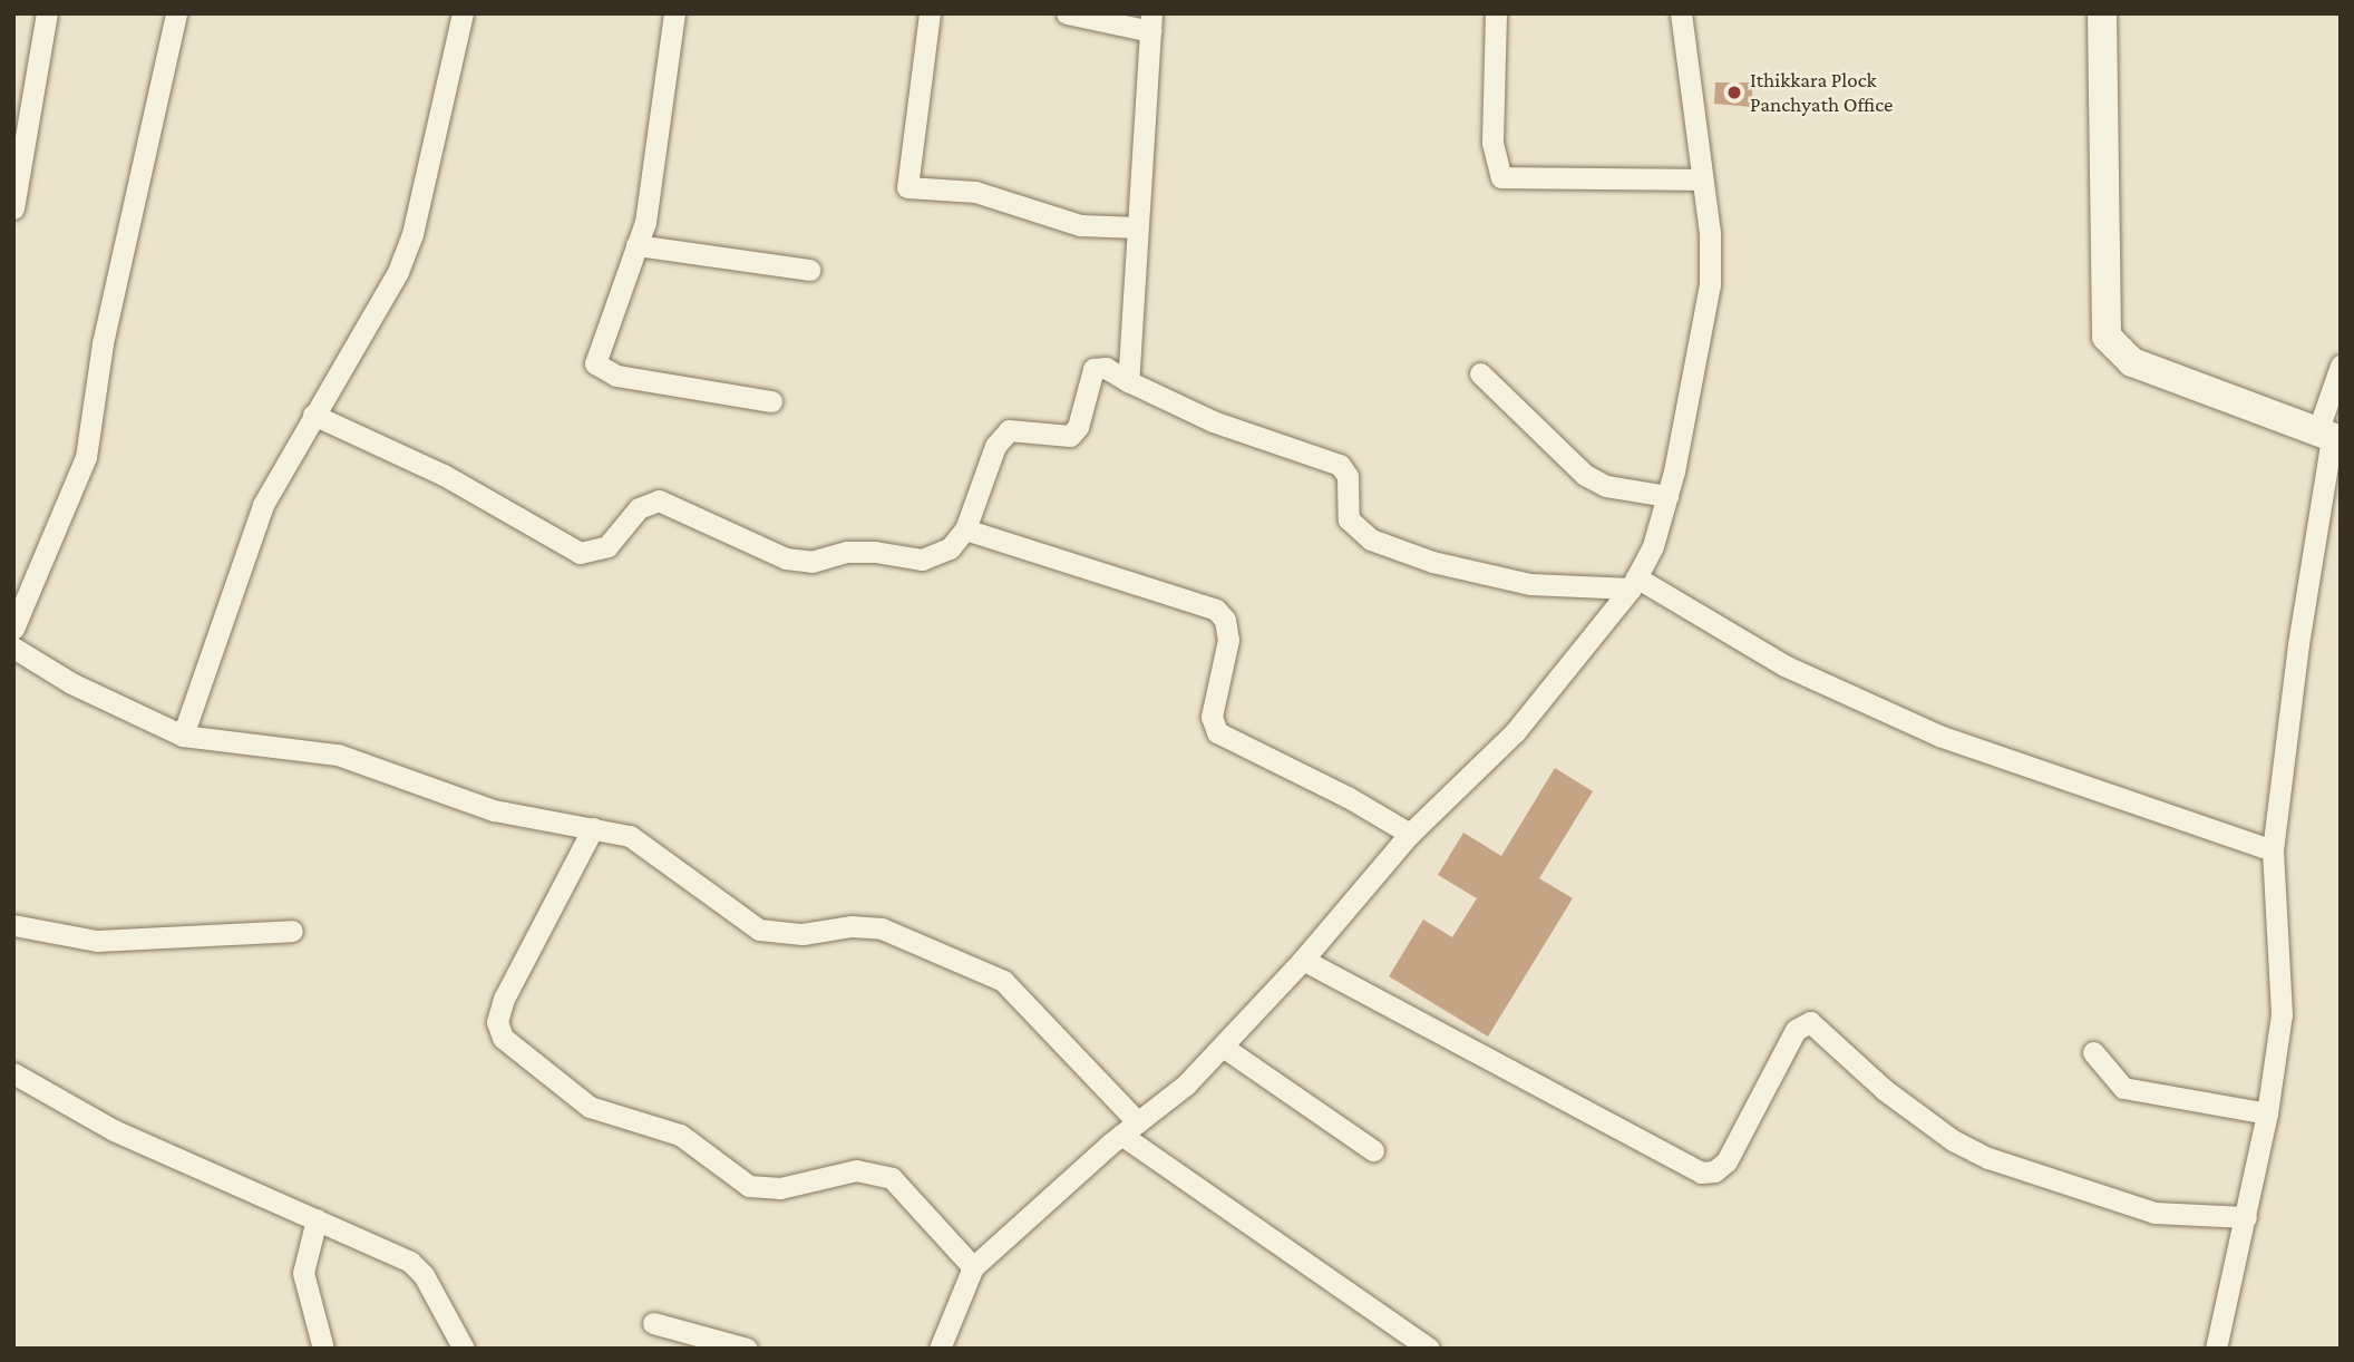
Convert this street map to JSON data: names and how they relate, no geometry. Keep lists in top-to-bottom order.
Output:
{
  "places": ["Ithikkara Plock Panchyath Office"]
}
